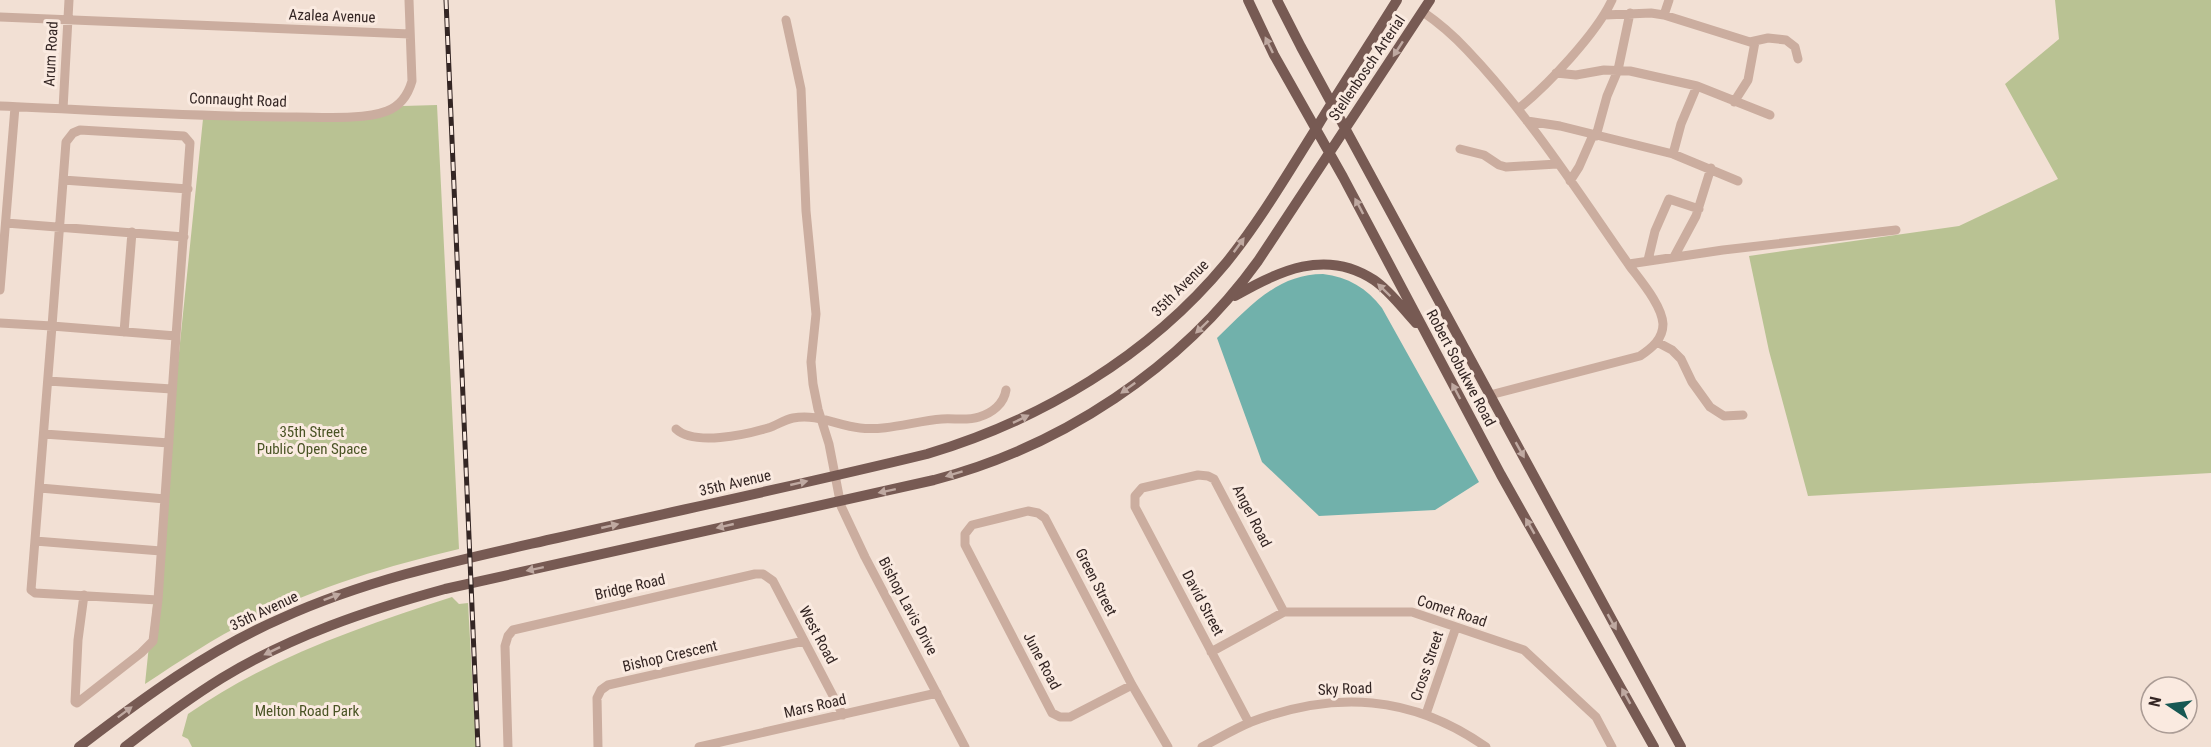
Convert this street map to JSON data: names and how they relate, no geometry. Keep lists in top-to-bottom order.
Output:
{
  "streets": {
    "main road": ["Stellenbosch Arterial", "35th Avenue", "Robert Sobukwe Road"],
    "street": [
      "Azalea Avenue",
      "Arum Road",
      "Connaught Road",
      "Angel Road",
      "Green Street",
      "Bridge Road",
      "David Street",
      "Bishop Lavis Drive",
      "Comet Road",
      "West Road",
      "Bishop Crescent",
      "June Road",
      "Cross Street",
      "Sky Road",
      "Mars Road"
    ]
  },
  "crossings": [
    ["Azalea Avenue", "Arum Road"],
    ["Azalea Avenue", "Connaught Road"],
    ["Arum Road", "Connaught Road"],
    ["Stellenbosch Arterial", "35th Avenue"],
    ["Stellenbosch Arterial", "Robert Sobukwe Road"],
    ["35th Avenue", "Robert Sobukwe Road"],
    ["35th Avenue", "Bishop Lavis Drive"],
    ["Angel Road", "David Street"],
    ["Angel Road", "Comet Road"],
    ["Green Street", "June Road"],
    ["Bridge Road", "West Road"],
    ["David Street", "Comet Road"],
    ["David Street", "Sky Road"],
    ["Bishop Lavis Drive", "Mars Road"],
    ["Comet Road", "Cross Street"],
    ["West Road", "Bishop Crescent"],
    ["West Road", "Mars Road"],
    ["Cross Street", "Sky Road"]
  ],
  "parks": ["35th Street Public Open Space", "Melton Road Park"],
  "north": "left"
}
